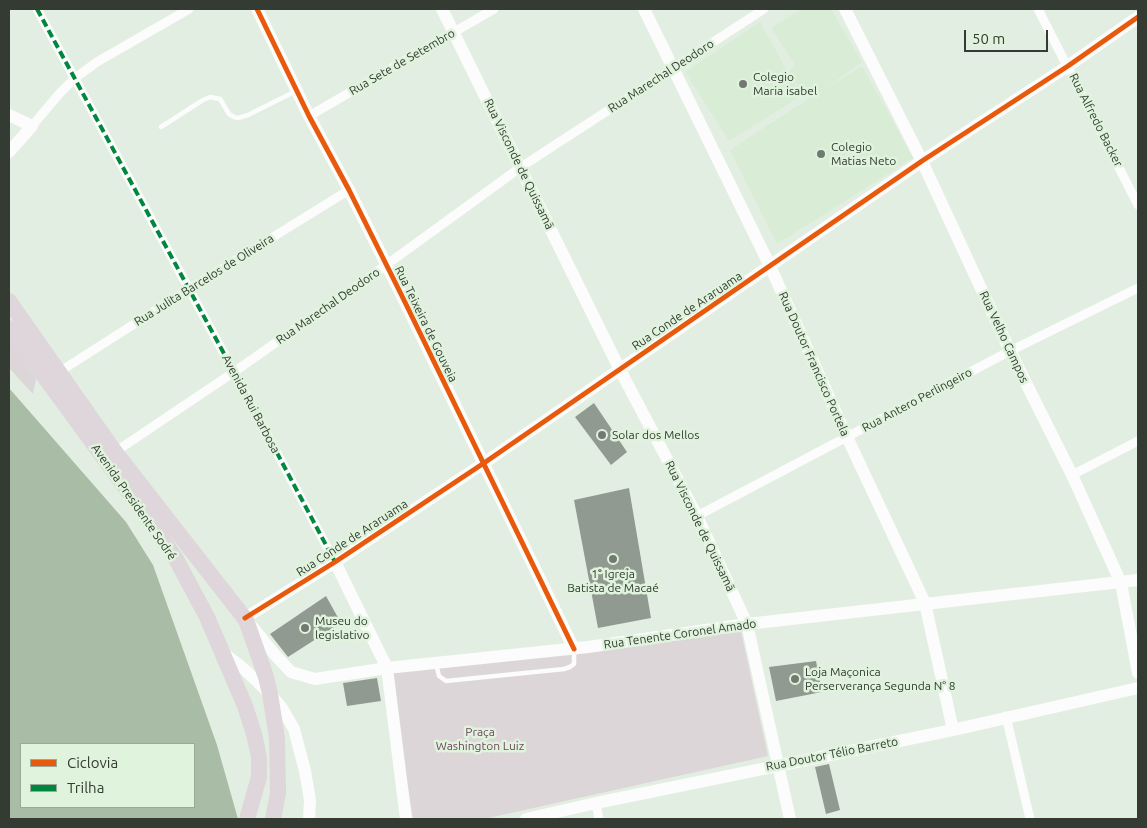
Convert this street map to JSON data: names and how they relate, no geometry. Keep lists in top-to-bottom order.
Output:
{
  "streets": {
    "highway": ["Avenida Presidente Sodré"],
    "street": [
      "Rua Sete de Setembro",
      "Rua Marechal Deodoro",
      "Rua Alfredo Backer",
      "Rua Visconde de Quissamã",
      "Rua Julita Barcelos de Oliveira",
      "Rua Conde de Araruama",
      "Rua Teixeira de Gouveia",
      "Rua Velho Campos",
      "Rua Doutor Francisco Portela",
      "Rua Antero Perlingeiro",
      "Avenida Rui Barbosa",
      "Rua Tenente Coronel Amado",
      "Rua Doutor Télio Barreto"
    ]
  },
  "crossings": [
    ["Rua Sete de Setembro", "Rua Visconde de Quissamã"],
    ["Rua Sete de Setembro", "Rua Teixeira de Gouveia"],
    ["Rua Marechal Deodoro", "Rua Visconde de Quissamã"],
    ["Rua Marechal Deodoro", "Rua Teixeira de Gouveia"],
    ["Rua Marechal Deodoro", "Rua Doutor Francisco Portela"],
    ["Rua Marechal Deodoro", "Avenida Rui Barbosa"],
    ["Rua Marechal Deodoro", "Avenida Presidente Sodré"],
    ["Rua Alfredo Backer", "Rua Conde de Araruama"],
    ["Rua Visconde de Quissamã", "Rua Conde de Araruama"],
    ["Rua Visconde de Quissamã", "Rua Antero Perlingeiro"],
    ["Rua Visconde de Quissamã", "Rua Tenente Coronel Amado"],
    ["Rua Visconde de Quissamã", "Rua Doutor Télio Barreto"],
    ["Rua Julita Barcelos de Oliveira", "Rua Teixeira de Gouveia"],
    ["Rua Julita Barcelos de Oliveira", "Avenida Rui Barbosa"],
    ["Rua Julita Barcelos de Oliveira", "Avenida Presidente Sodré"],
    ["Rua Conde de Araruama", "Rua Teixeira de Gouveia"],
    ["Rua Conde de Araruama", "Rua Velho Campos"],
    ["Rua Conde de Araruama", "Rua Doutor Francisco Portela"],
    ["Rua Conde de Araruama", "Avenida Rui Barbosa"],
    ["Rua Conde de Araruama", "Avenida Presidente Sodré"],
    ["Rua Conde de Araruama", "Rua Tenente Coronel Amado"],
    ["Rua Teixeira de Gouveia", "Rua Tenente Coronel Amado"],
    ["Rua Velho Campos", "Rua Antero Perlingeiro"],
    ["Rua Velho Campos", "Rua Tenente Coronel Amado"],
    ["Rua Doutor Francisco Portela", "Rua Antero Perlingeiro"],
    ["Rua Doutor Francisco Portela", "Rua Tenente Coronel Amado"],
    ["Rua Doutor Francisco Portela", "Rua Doutor Télio Barreto"],
    ["Avenida Rui Barbosa", "Rua Tenente Coronel Amado"],
    ["Avenida Presidente Sodré", "Rua Tenente Coronel Amado"]
  ],
  "parks": ["Praça Washington Luiz"],
  "places": [
    "Colegio Maria isabel",
    "Colegio Matias Neto",
    "Solar dos Mellos",
    "1° Igreja Batista de Macaé",
    "Museu do legislativo",
    "Loja Maçonica Perserverança Segunda N° 8"
  ],
  "legend": ["Ciclovia", "Trilha"],
  "scale_bar": "50 m"
}
